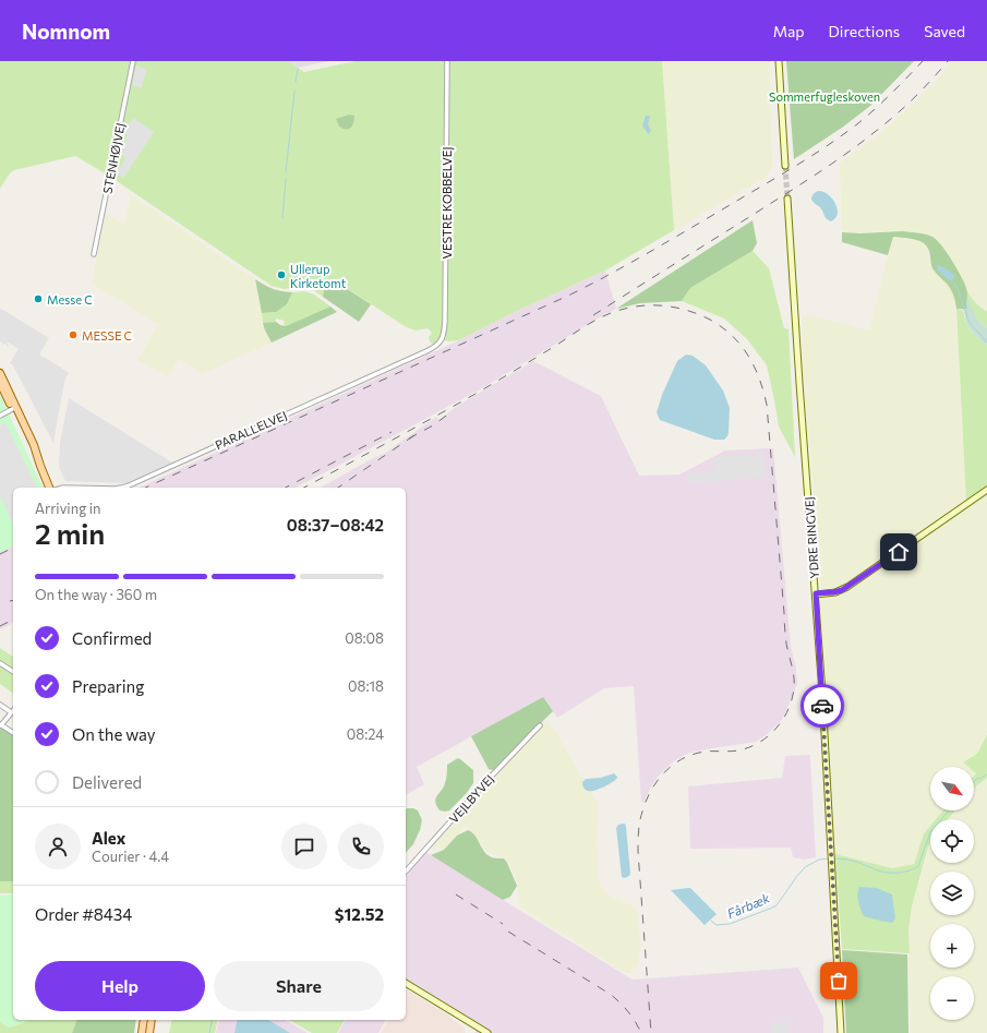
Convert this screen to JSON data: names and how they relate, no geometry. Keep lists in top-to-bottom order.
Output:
{
  "streets": {
    "street": [
      "STENHØJVEJ",
      "VESTRE KOBBELVEJ",
      "PARALLELVEJ",
      "YDRE RINGVEJ",
      "VEJLBYVEJ"
    ]
  },
  "crossings": [
    ["VESTRE KOBBELVEJ", "PARALLELVEJ"]
  ],
  "water": ["Fårbæk"],
  "parks": ["Sommerfugleskoven"],
  "places": ["Ullerup Kirketomt", "Messe C", "MESSE C"],
  "north": "bottom right",
  "page": {
    "header": "Nomnom",
    "nav": ["Map", "Directions", "Saved"],
    "heading": ["2 min", "Arriving in", "08:37–08:42"],
    "panel": [
      "Alex",
      "Courier · 4.4",
      "Order #8434",
      "$12.52"
    ],
    "bar": "On the way · 360 m",
    "list": [
      ["Confirmed", "08:08"],
      ["Preparing", "08:18"],
      ["On the way", "08:24"],
      "Delivered"
    ],
    "map_buttons": ["+", "−"],
    "buttons": ["Help", "Share"]
  }
}
